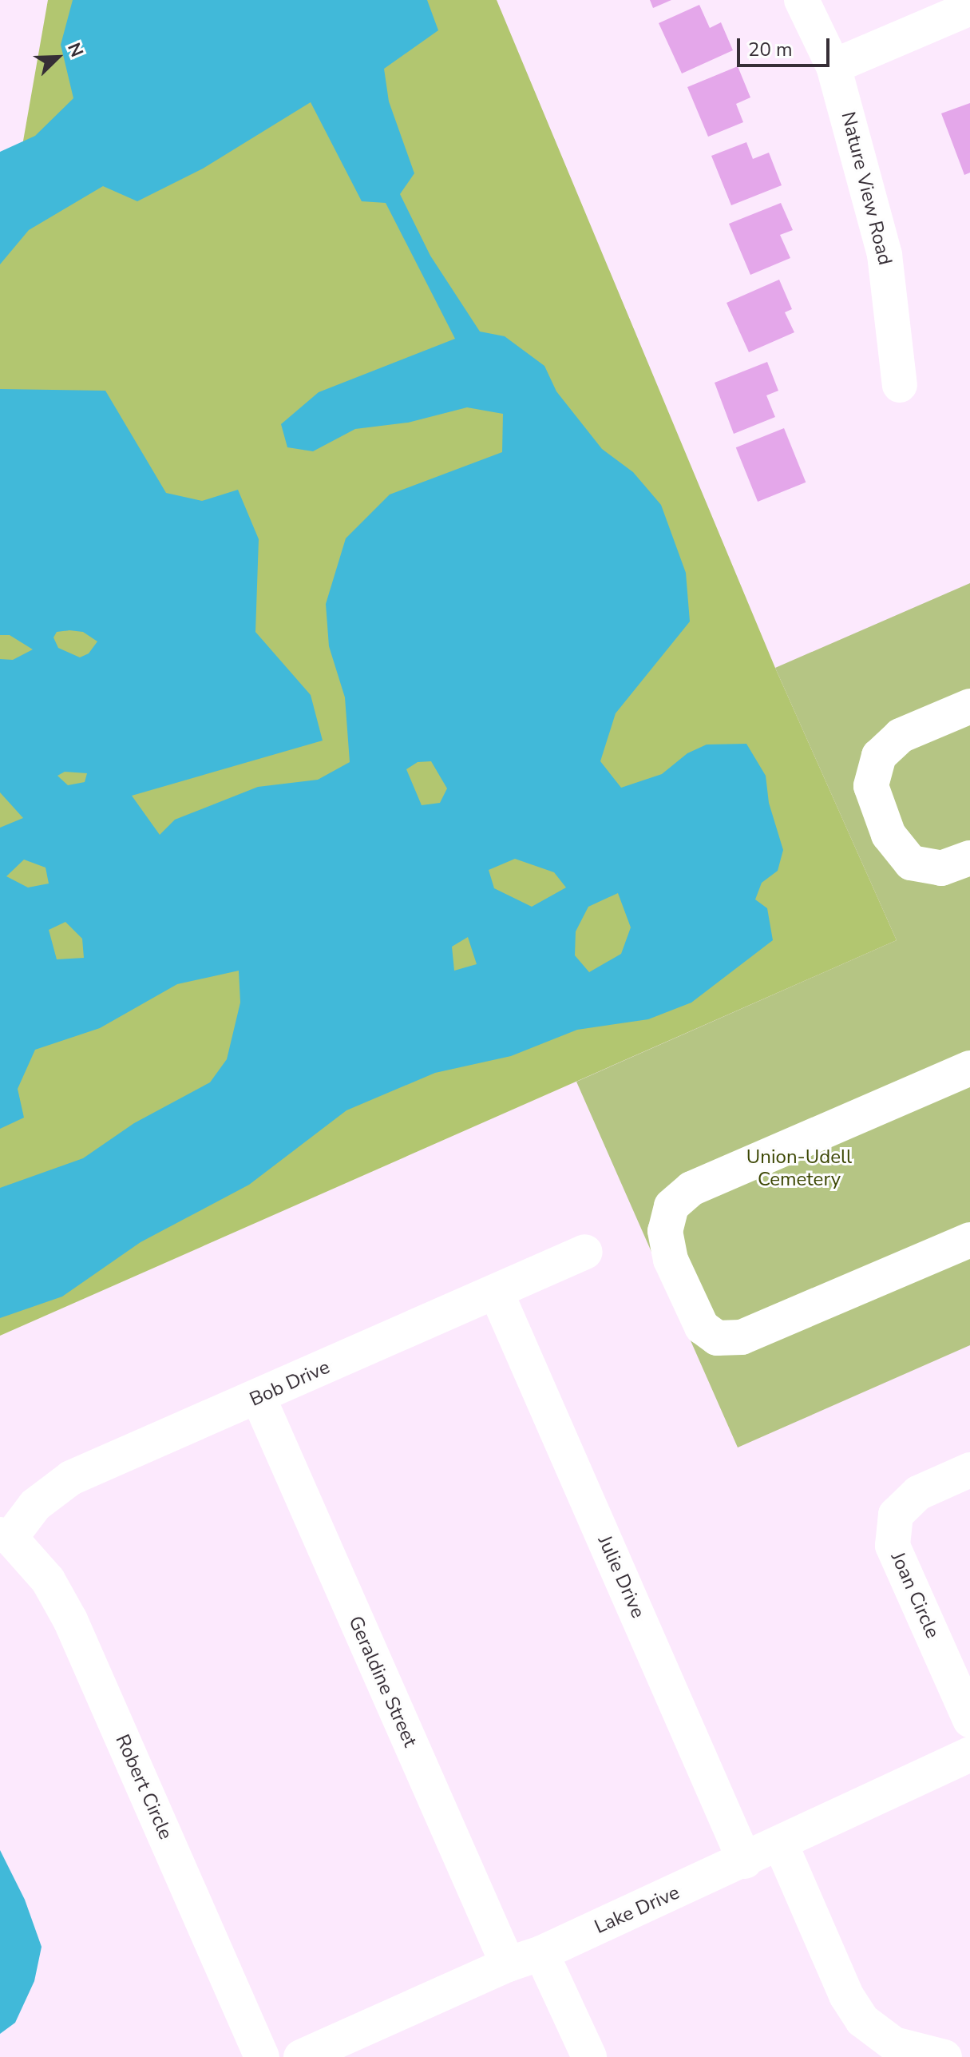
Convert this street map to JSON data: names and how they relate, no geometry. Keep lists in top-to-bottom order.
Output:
{
  "streets": {
    "street": [
      "Nature View Road",
      "Bob Drive",
      "Julie Drive",
      "Joan Circle",
      "Geraldine Street",
      "Robert Circle",
      "Lake Drive"
    ]
  },
  "crossings": [
    ["Bob Drive", "Julie Drive"],
    ["Bob Drive", "Geraldine Street"],
    ["Bob Drive", "Robert Circle"],
    ["Julie Drive", "Lake Drive"],
    ["Geraldine Street", "Lake Drive"]
  ],
  "parks": ["Union-Udell Cemetery"],
  "scale_bar": "20 m",
  "north": "top right"
}
